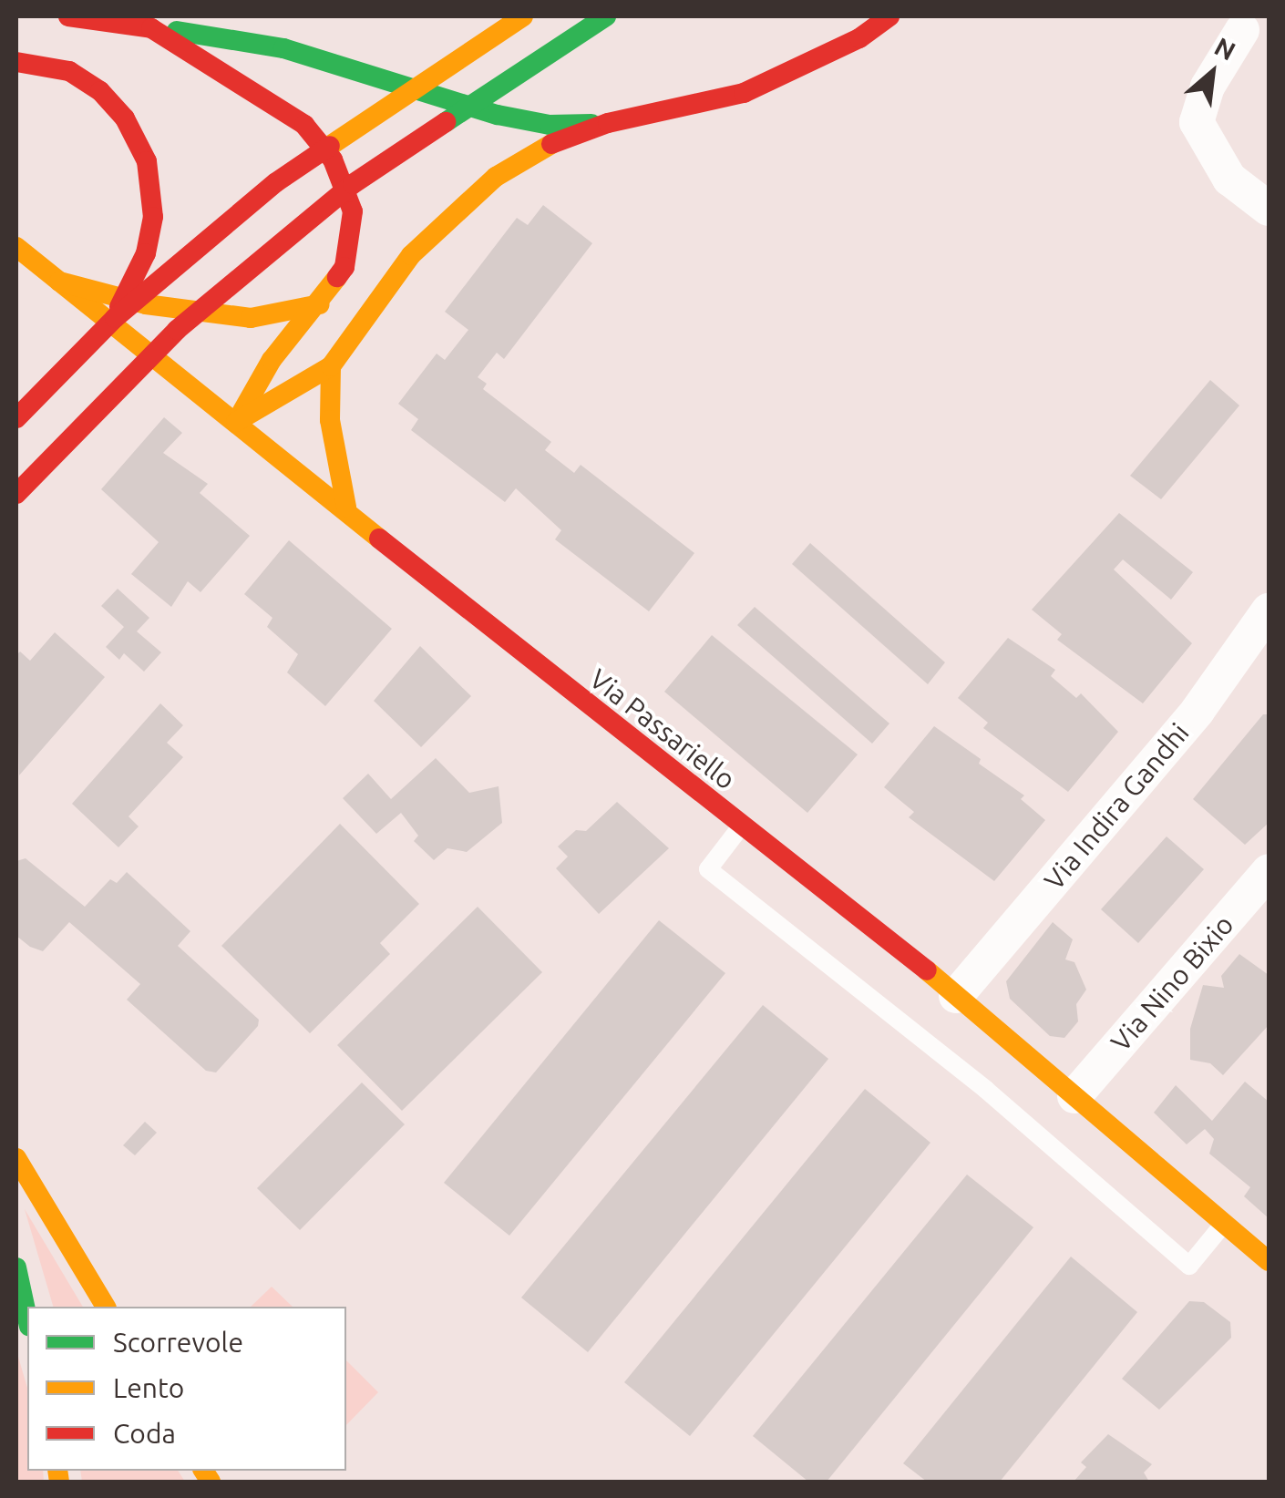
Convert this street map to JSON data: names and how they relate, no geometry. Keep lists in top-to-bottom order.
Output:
{
  "streets": {
    "main road": ["Via Passariello"],
    "street": ["Via Indira Gandhi", "Via Nino Bixio"]
  },
  "crossings": [
    ["Via Passariello", "Via Indira Gandhi"],
    ["Via Passariello", "Via Nino Bixio"]
  ],
  "legend": ["Scorrevole", "Lento", "Coda"],
  "north": "top right"
}
